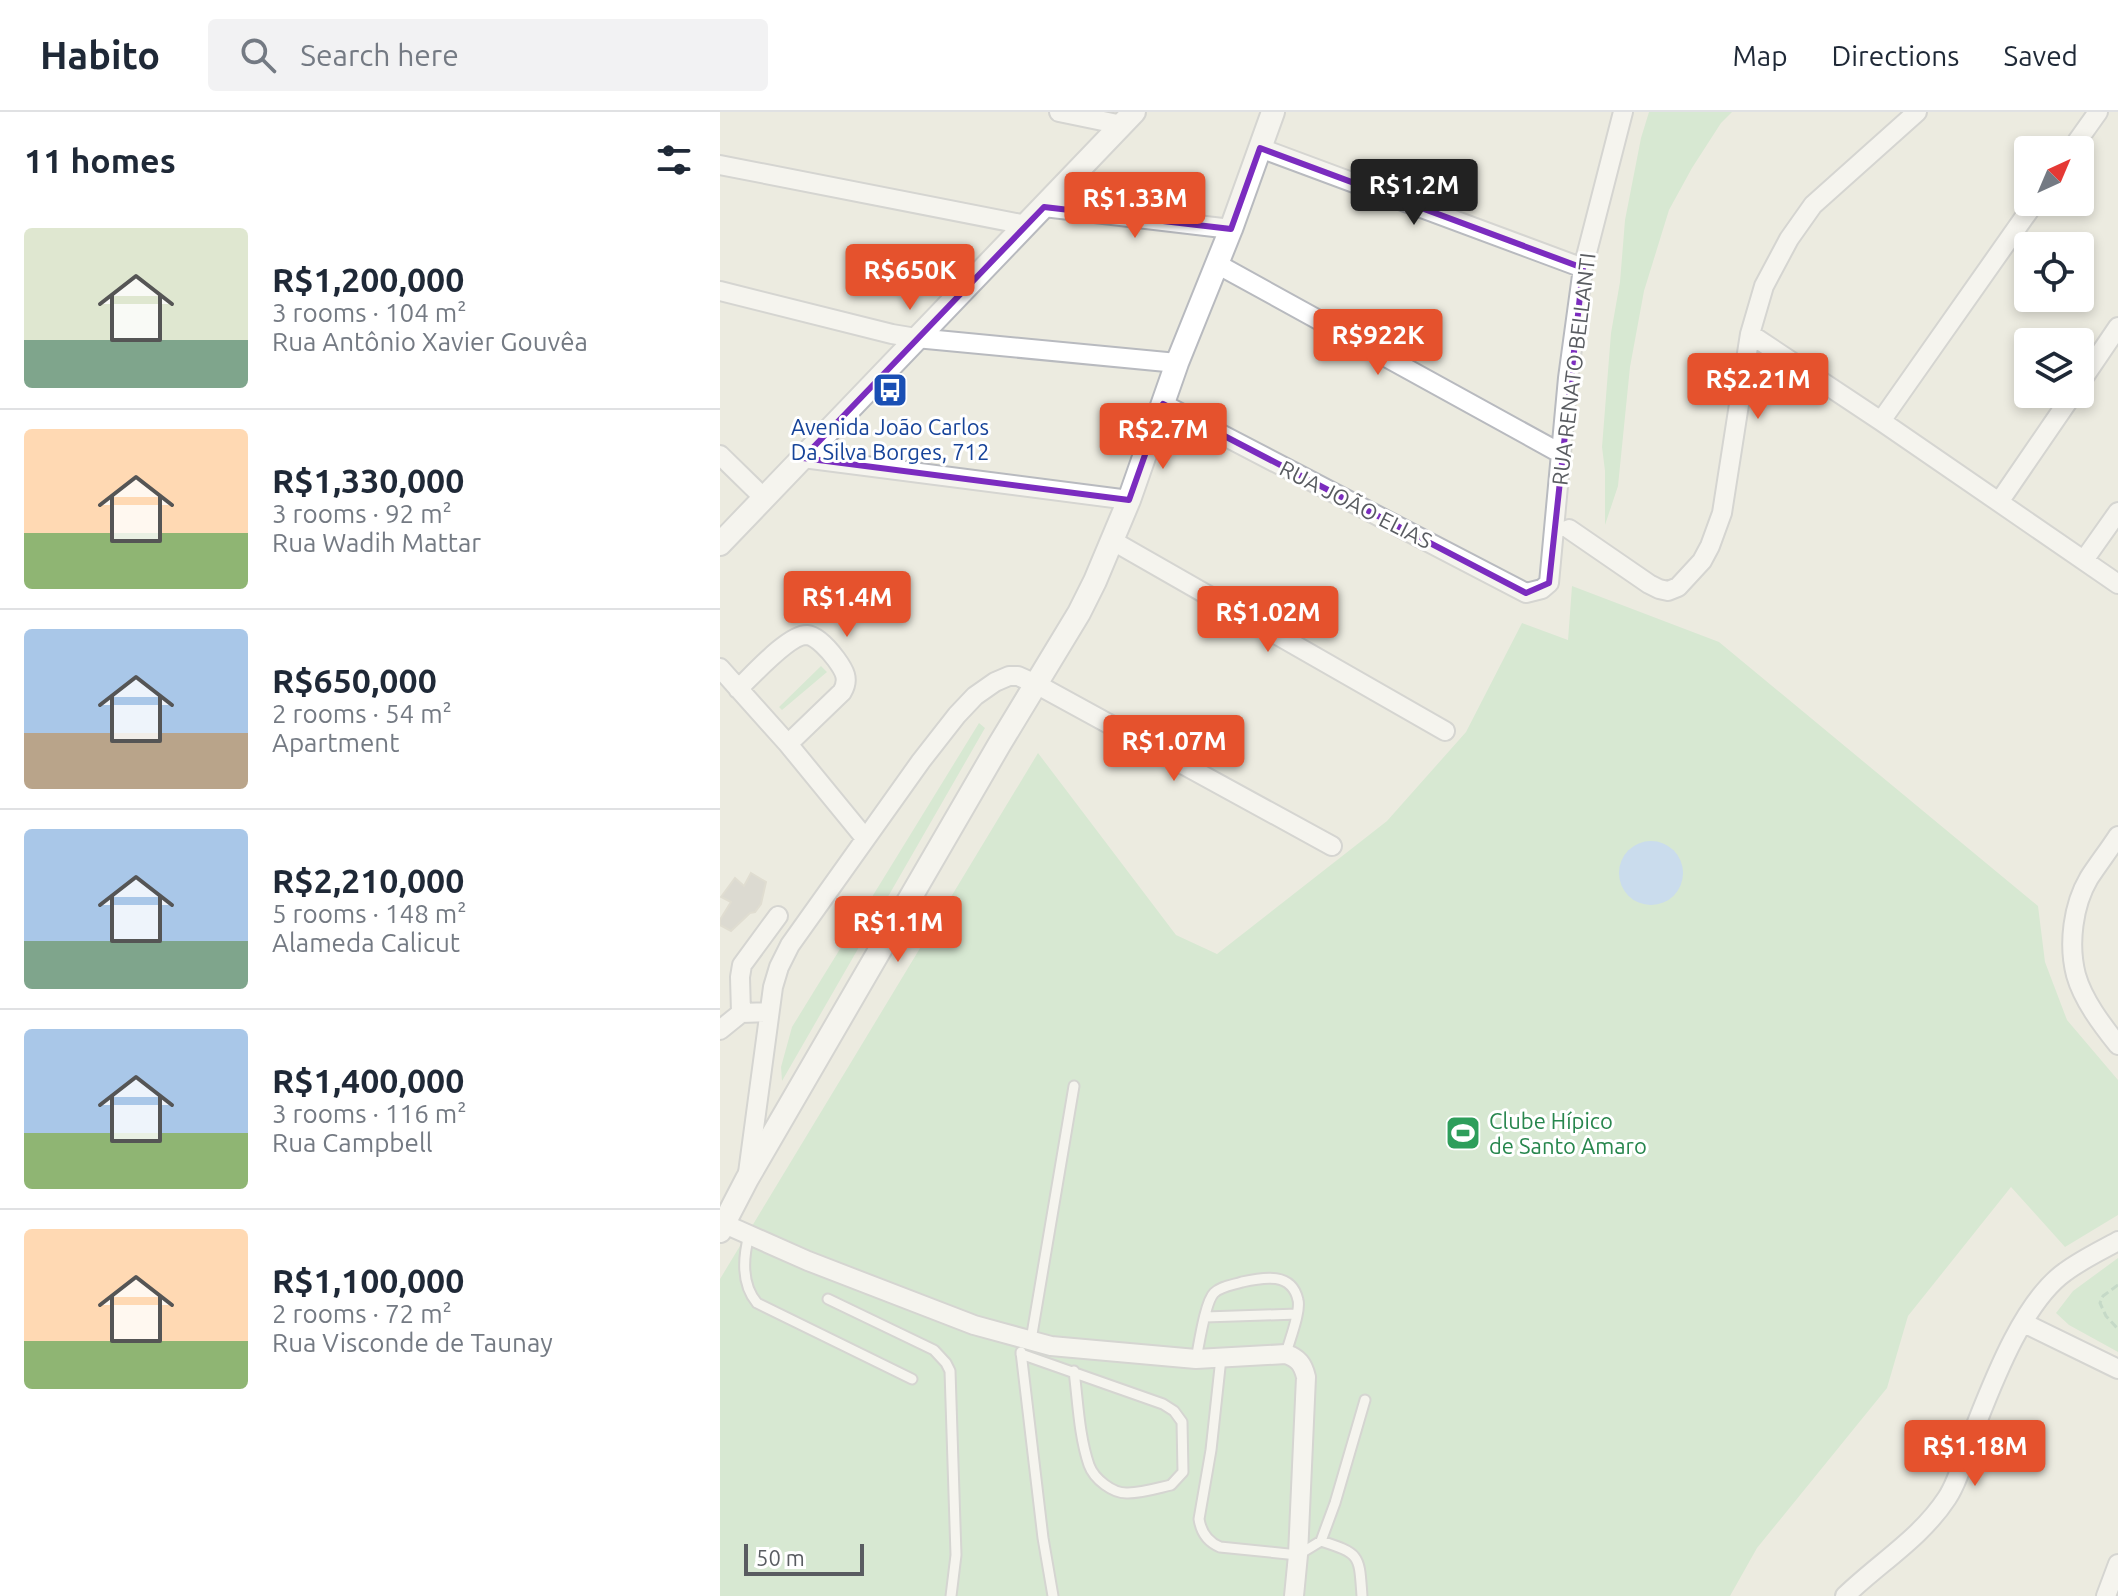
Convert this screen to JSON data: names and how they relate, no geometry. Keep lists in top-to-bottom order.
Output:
{
  "streets": {
    "street": ["RUA RENATO BELLANTI", "RUA JOÃO ELIAS"]
  },
  "crossings": [
    ["RUA RENATO BELLANTI", "RUA JOÃO ELIAS"]
  ],
  "places": {
    "bus stop": ["Avenida João Carlos Da Silva Borges, 712"],
    "sports": ["Clube Hípico de Santo Amaro"]
  },
  "scale_bar": "50 m",
  "north": "top right",
  "page": {
    "header": "Habito",
    "search": "Search here",
    "nav": ["Map", "Directions", "Saved"],
    "heading": "11 homes",
    "price": [
      "R$1.2M",
      "R$1.33M",
      "R$650K",
      "R$922K",
      "R$2.21M",
      "R$2.7M",
      "R$1.4M",
      "R$1.02M",
      "R$1.07M",
      "R$1.1M",
      "R$1.18M"
    ],
    "list": [
      {
        "name": "R$1,200,000",
        "note": "3 rooms · 104 m² · Rua Antônio Xavier Gouvêa"
      },
      {
        "name": "R$1,330,000",
        "note": "3 rooms · 92 m² · Rua Wadih Mattar"
      },
      {
        "name": "R$650,000",
        "note": "2 rooms · 54 m² · Apartment"
      },
      {
        "name": "R$2,210,000",
        "note": "5 rooms · 148 m² · Alameda Calicut"
      },
      {
        "name": "R$1,400,000",
        "note": "3 rooms · 116 m² · Rua Campbell"
      },
      {
        "name": "R$1,100,000",
        "note": "2 rooms · 72 m² · Rua Visconde de Taunay"
      }
    ],
    "scale": "50 m"
  }
}
